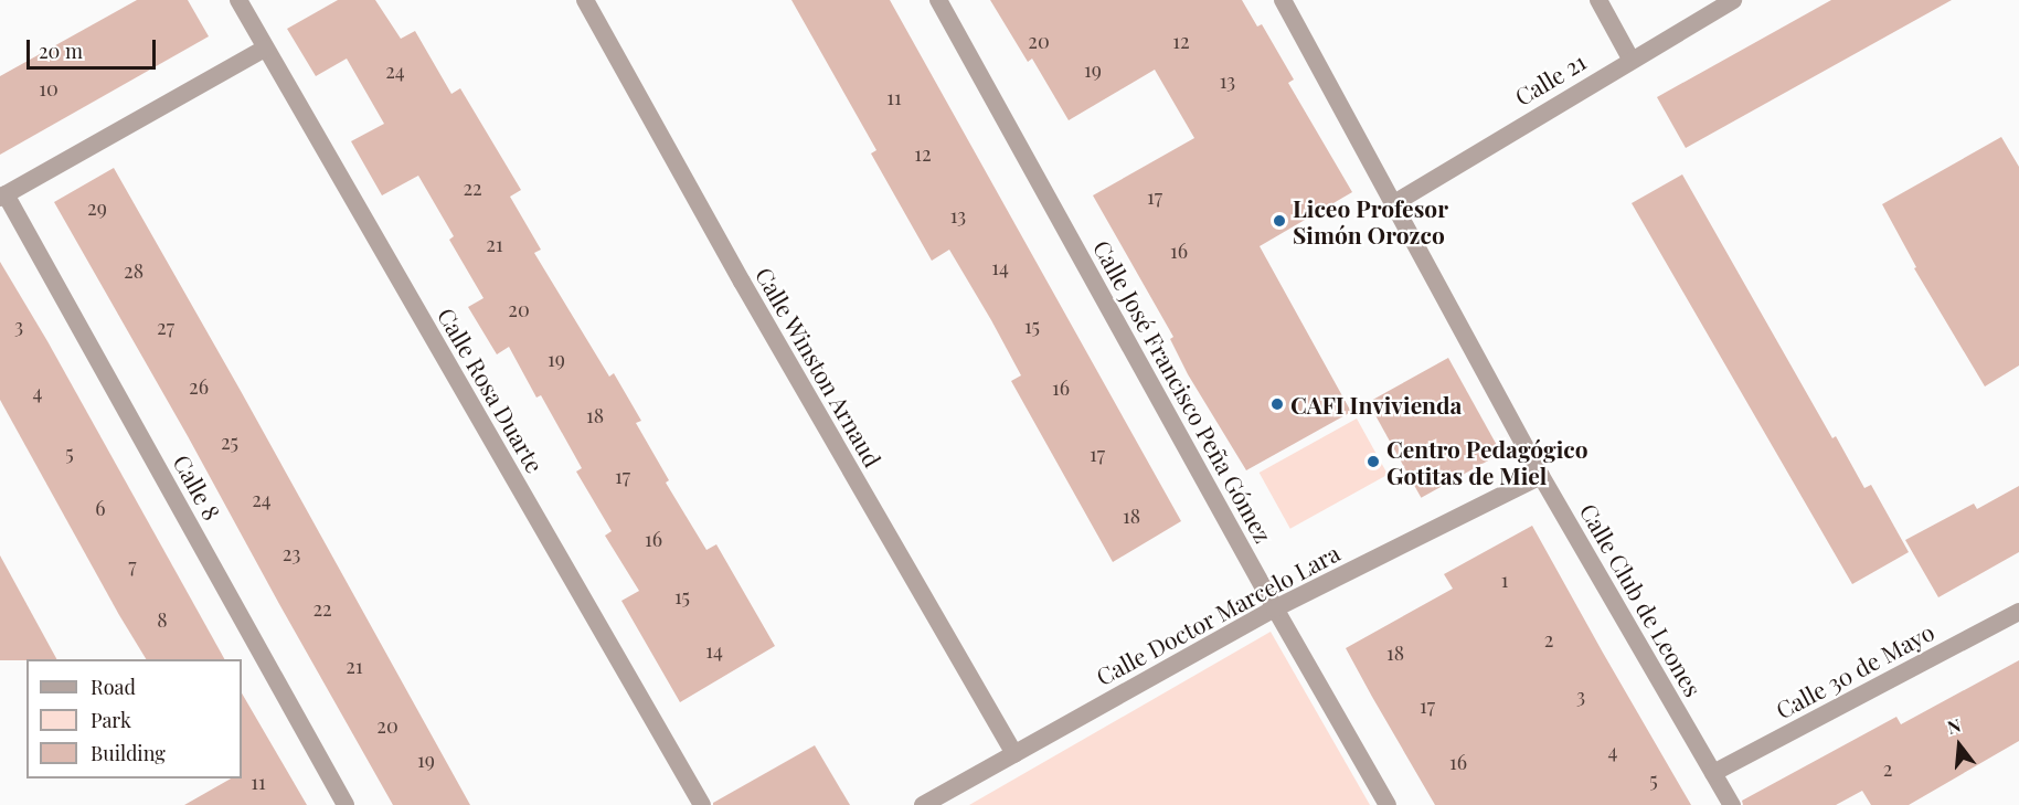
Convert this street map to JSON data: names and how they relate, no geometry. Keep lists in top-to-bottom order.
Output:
{
  "streets": {
    "street": [
      "Calle 21",
      "Calle Winston Arnaud",
      "Calle Rosa Duarte",
      "Calle José Francisco Peña Gómez",
      "Calle 8",
      "Calle Club de Leones",
      "Calle Doctor Marcelo Lara",
      "Calle 30 de Mayo"
    ]
  },
  "crossings": [
    ["Calle 21", "Calle Club de Leones"],
    ["Calle Winston Arnaud", "Calle Doctor Marcelo Lara"],
    ["Calle José Francisco Peña Gómez", "Calle Doctor Marcelo Lara"],
    ["Calle Club de Leones", "Calle Doctor Marcelo Lara"],
    ["Calle Club de Leones", "Calle 30 de Mayo"]
  ],
  "places": ["Liceo Profesor Simón Orozco", "CAFI Invivienda", "Centro Pedagógico Gotitas de Miel"],
  "house_numbers": [
    "20",
    "12",
    "19",
    "24",
    "13",
    "10",
    "11",
    "12",
    "22",
    "17",
    "29",
    "13",
    "21",
    "16",
    "14",
    "28",
    "20",
    "3",
    "15",
    "27",
    "19",
    "26",
    "16",
    "4",
    "18",
    "25",
    "5",
    "17",
    "17",
    "24",
    "6",
    "18",
    "16",
    "23",
    "7",
    "1",
    "15",
    "22",
    "8",
    "2",
    "14",
    "18",
    "21",
    "3",
    "17",
    "20",
    "4",
    "19",
    "16",
    "2",
    "5",
    "11"
  ],
  "legend": ["Road", "Park", "Building"],
  "scale_bar": "20 m",
  "north": "top"
}
